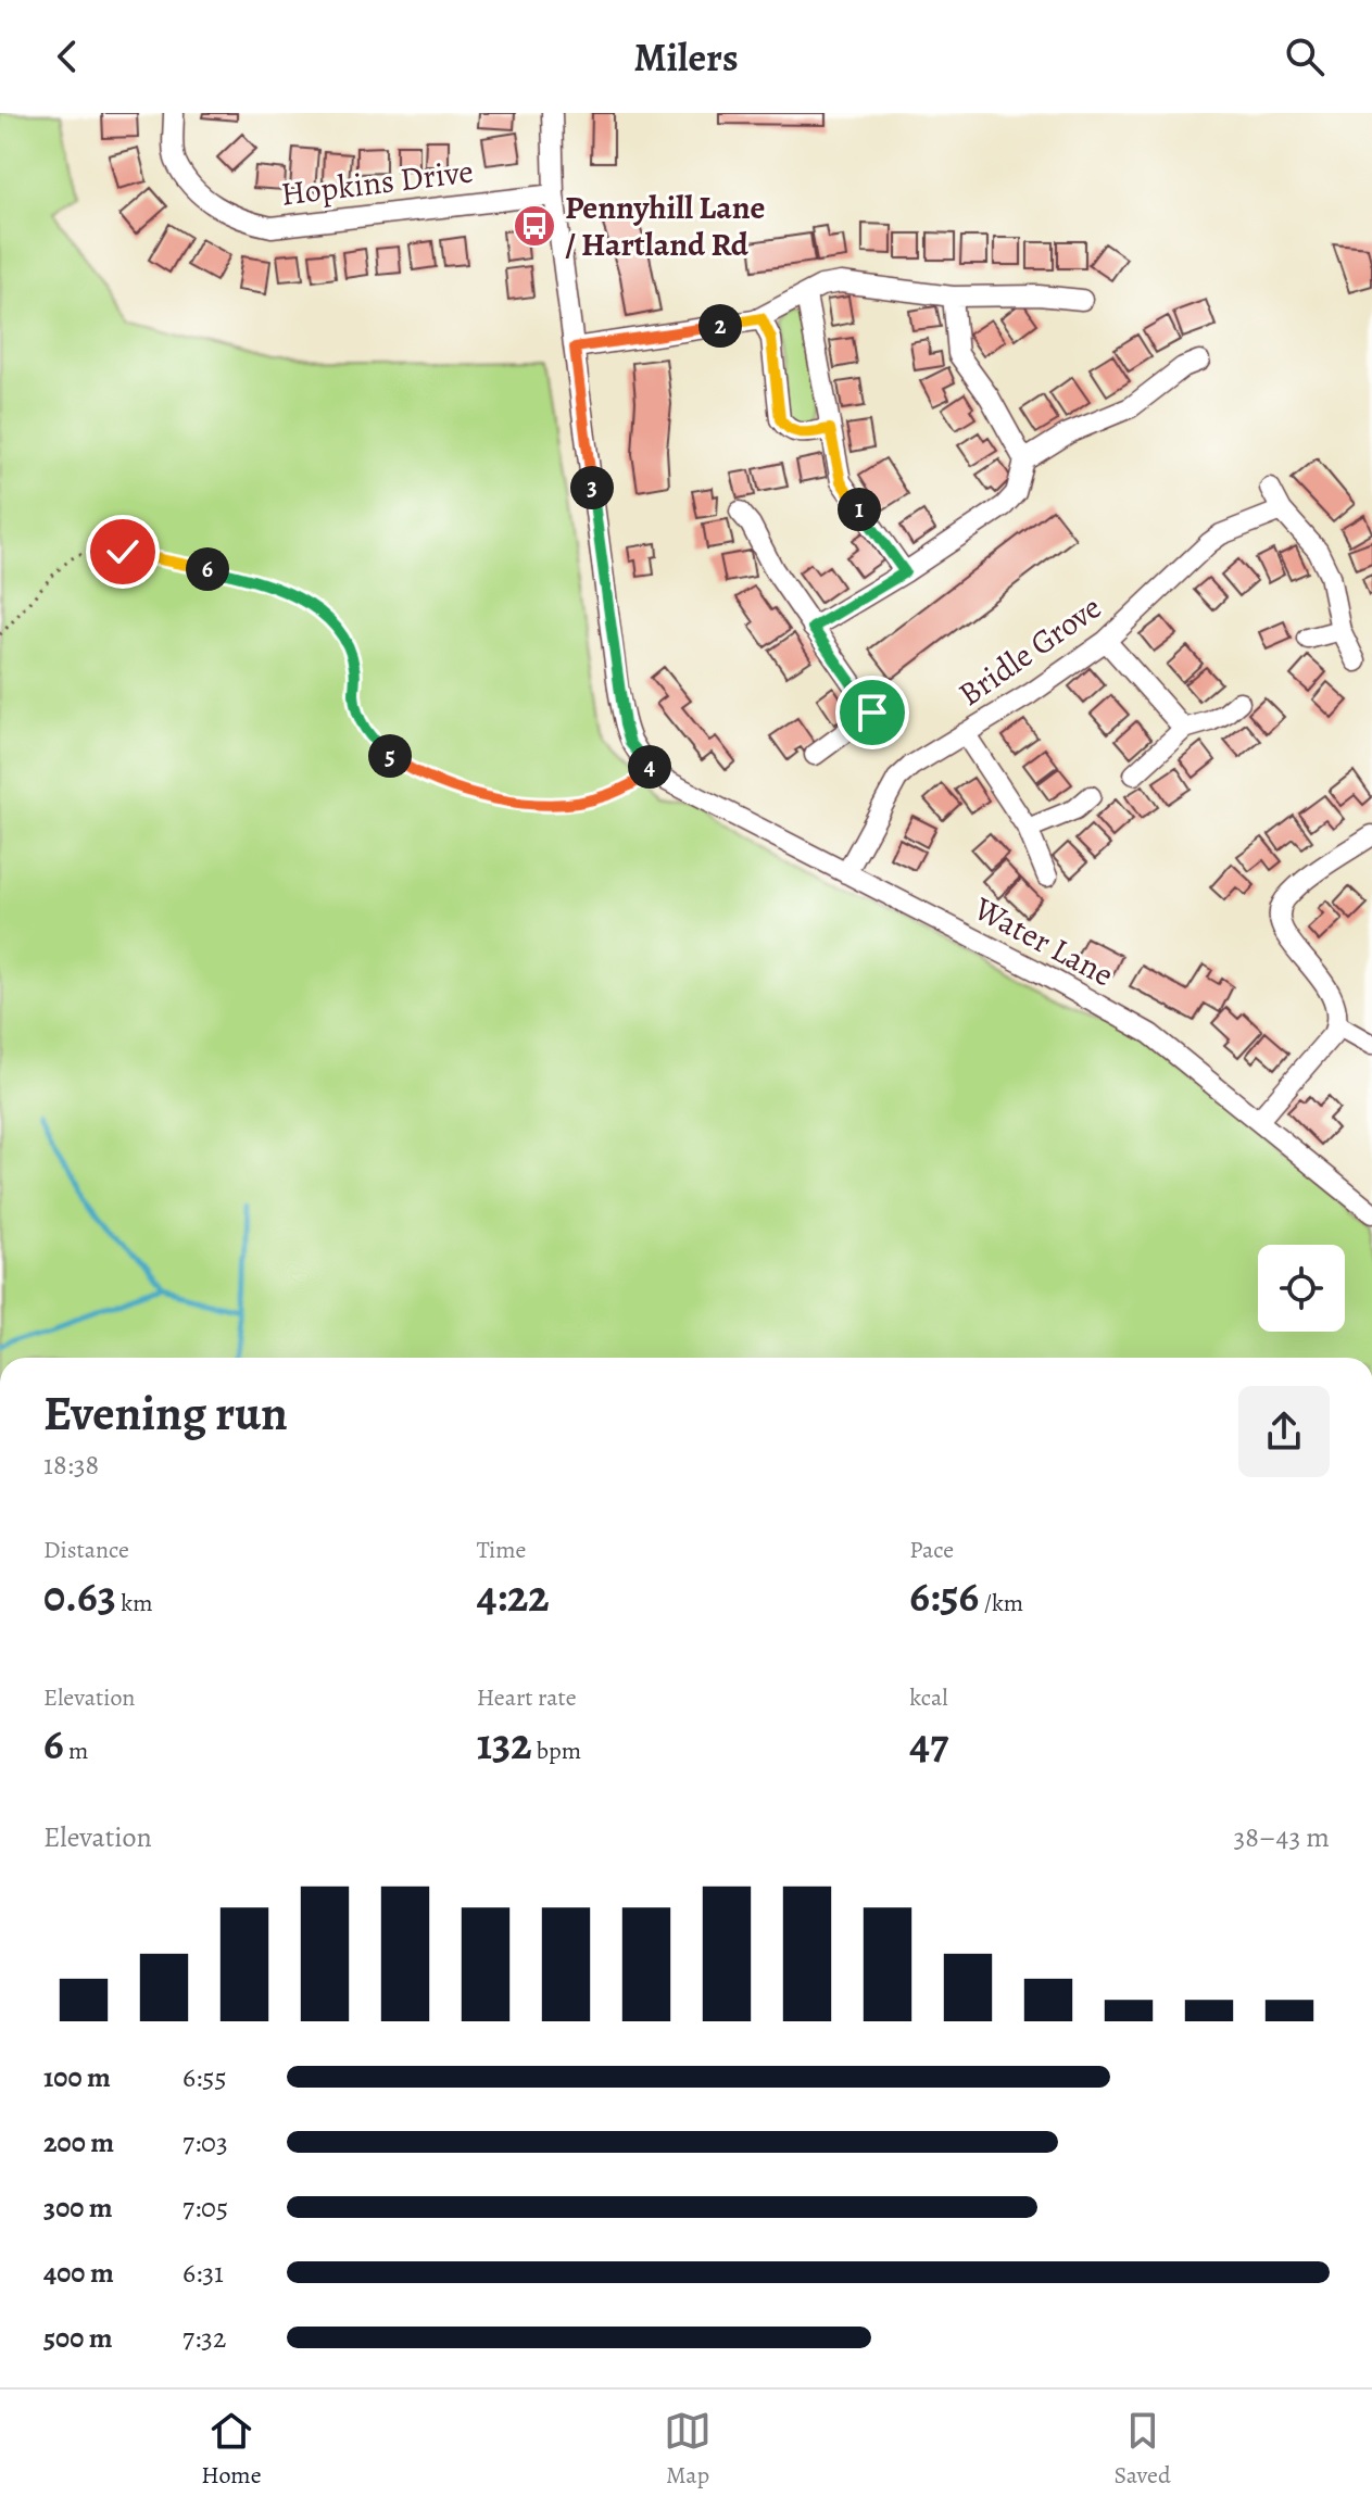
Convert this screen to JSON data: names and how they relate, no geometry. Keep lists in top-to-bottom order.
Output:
{
  "streets": {
    "street": ["Hopkins Drive", "Bridle Grove", "Water Lane"]
  },
  "crossings": [
    ["Bridle Grove", "Water Lane"]
  ],
  "places": {
    "bus stop": ["Pennyhill Lane / Hartland Rd"]
  },
  "page": {
    "header": "Milers",
    "pins": [
      "2",
      "3",
      "1",
      "6",
      "5",
      "4"
    ],
    "heading": ["Evening run", "18:38"],
    "stats": [
      ["Distance", "0.63 km"],
      ["Time", "4:22"],
      ["Pace", "6:56 /km"],
      ["Elevation", "6 m"],
      ["Heart rate", "132 bpm"],
      ["kcal", "47"]
    ],
    "chart": ["Elevation", "38–43 m"],
    "list": [
      {
        "name": "100 m",
        "note": "6:55"
      },
      {
        "name": "200 m",
        "note": "7:03"
      },
      {
        "name": "300 m",
        "note": "7:05"
      },
      {
        "name": "400 m",
        "note": "6:31"
      },
      {
        "name": "500 m",
        "note": "7:32"
      }
    ],
    "tabs": ["Home", "Map", "Saved"]
  }
}
